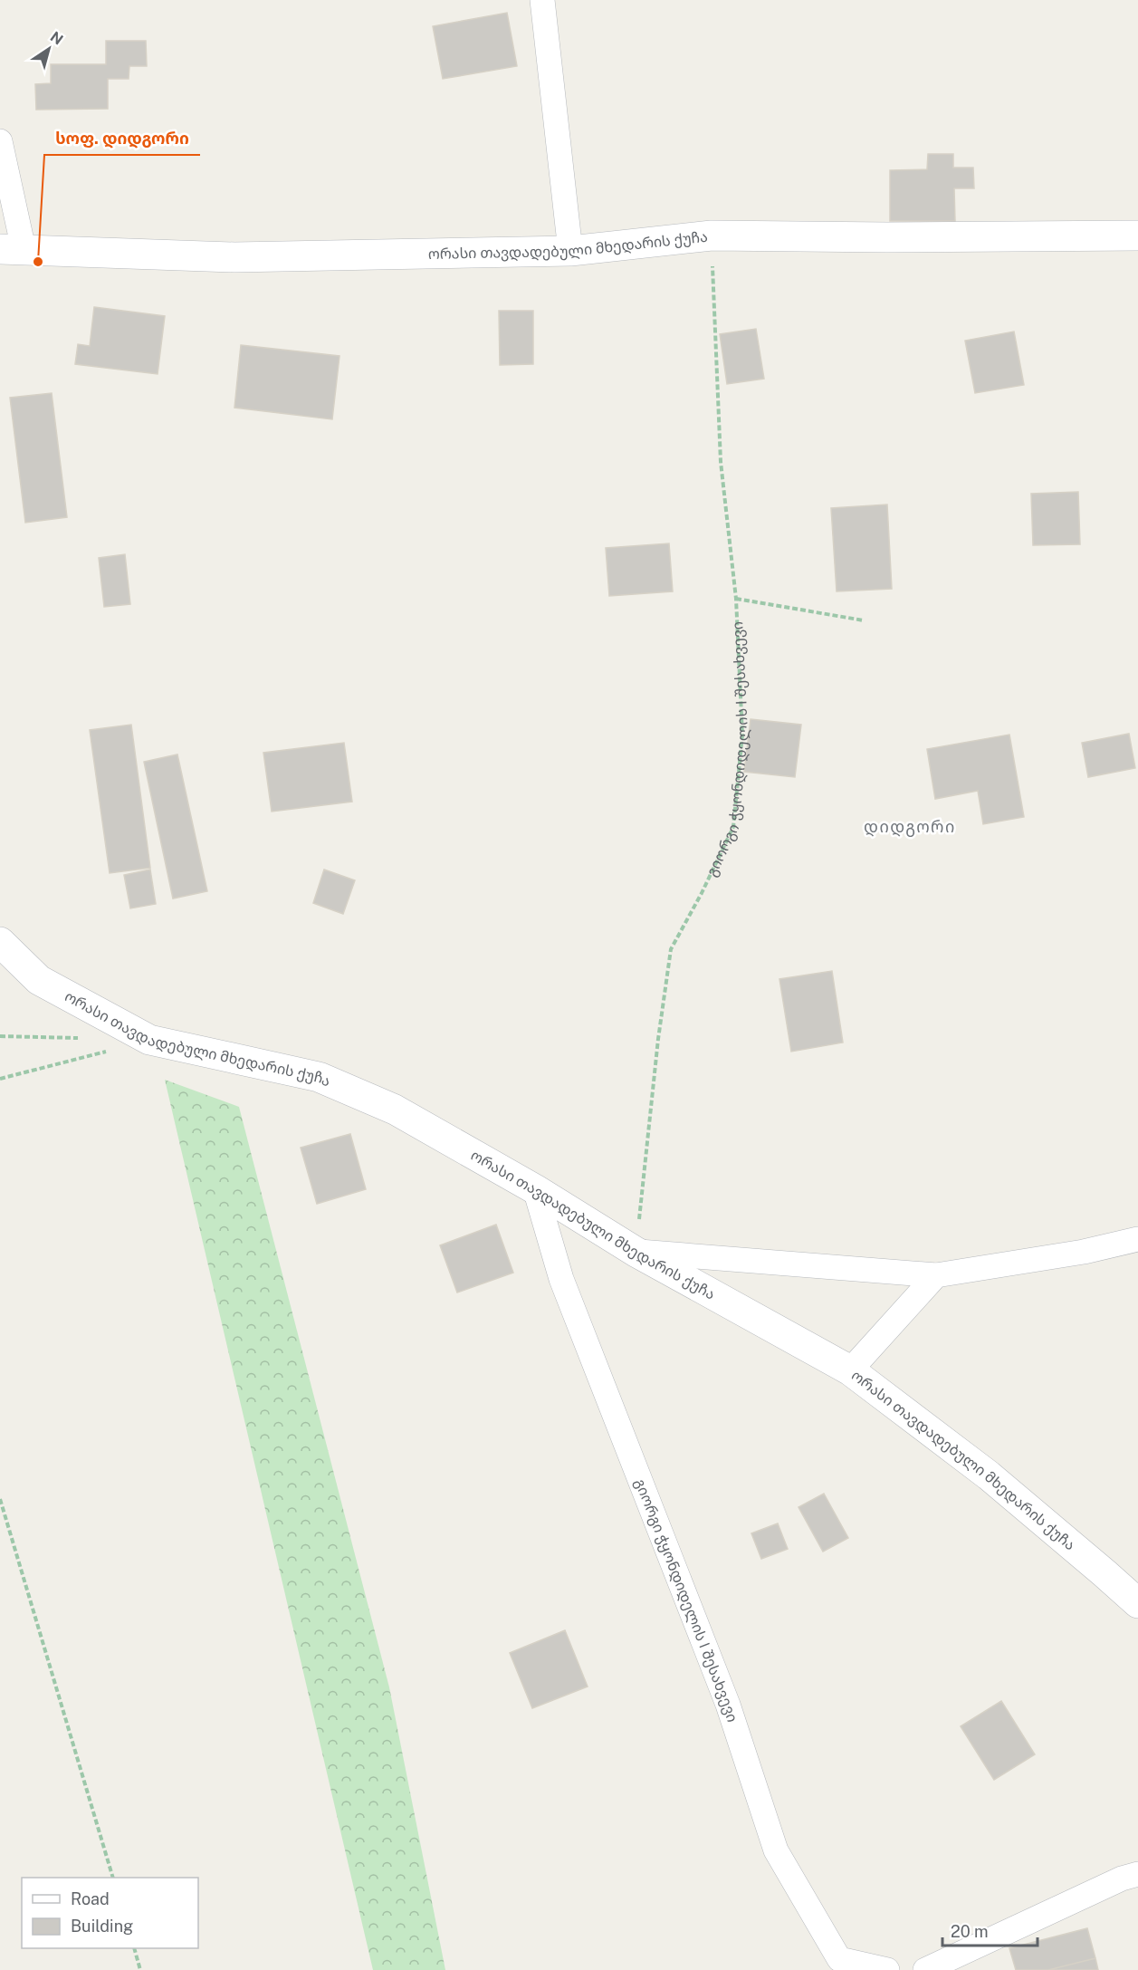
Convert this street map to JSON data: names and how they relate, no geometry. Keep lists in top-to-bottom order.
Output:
{
  "streets": {
    "street": ["ორასი თავდადებული მხედარის ქუჩა", "გიორგი ჭყონდიდელის I შესახვევი"]
  },
  "crossings": [
    ["ორასი თავდადებული მხედარის ქუჩა", "გიორგი ჭყონდიდელის I შესახვევი"]
  ],
  "districts": ["დიდგორი"],
  "places": ["სოფ. დიდგორი"],
  "legend": ["Road", "Building"],
  "scale_bar": "20 m",
  "north": "top right"
}
